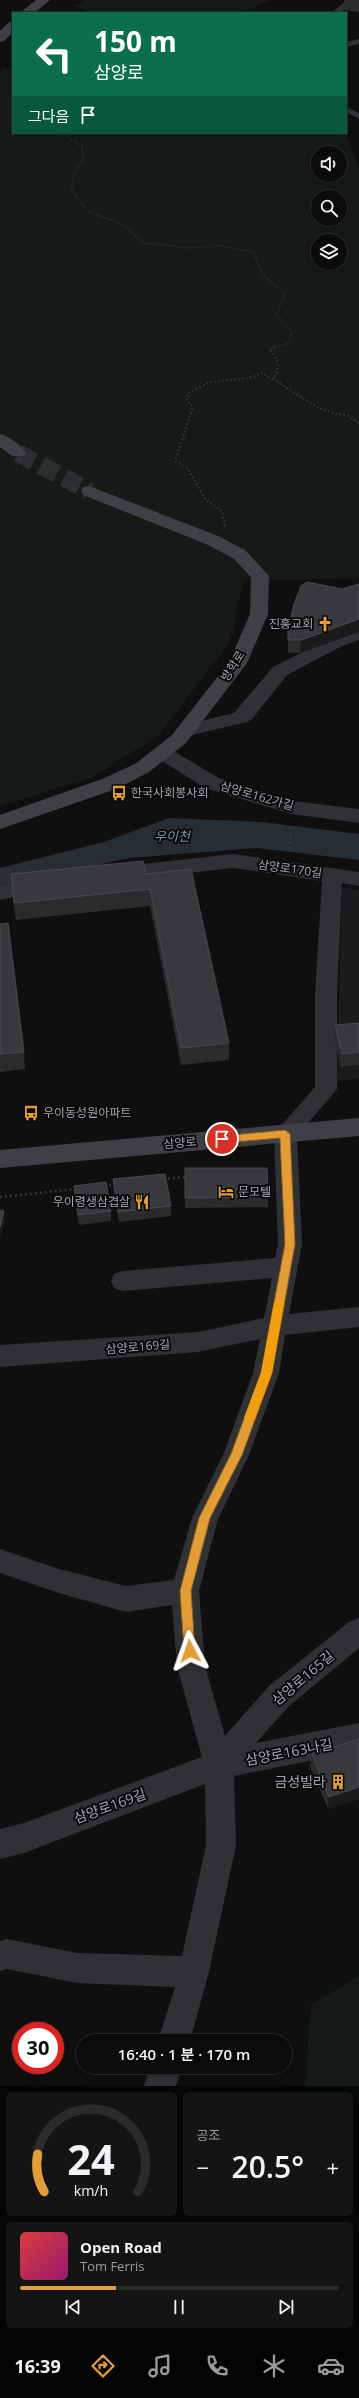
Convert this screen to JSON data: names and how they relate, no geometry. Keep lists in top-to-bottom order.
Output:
{
  "streets": {
    "main road": ["방학로", "삼양로"],
    "street": [
      "삼양로162가길",
      "삼양로170길",
      "삼양로169길",
      "삼양로165길",
      "삼양로163나길"
    ]
  },
  "crossings": [
    ["방학로", "삼양로162가길"],
    ["삼양로170길", "삼양로"],
    ["삼양로169길", "삼양로165길"],
    ["삼양로169길", "삼양로163나길"],
    ["삼양로165길", "삼양로163나길"]
  ],
  "water": ["우이천"],
  "places": {
    "church": ["진흥교회"],
    "bus stop": ["한국사회봉사회", "우이동성원아파트"],
    "hotel": ["문모텔"],
    "restaurant": ["우이령생삼겹살"],
    "building": ["금성빌라"]
  },
  "page": {
    "turn": ["150 m", "삼양로"],
    "then": "그다음",
    "limit": "30",
    "trip": "16:40 · 1 분 · 170 m",
    "tile": "공조",
    "heat": ["−", "20.5°", "+"],
    "song": ["Open Road", "Tom Ferris"],
    "tabs": "16:39",
    "gauge": ["24", "km/h"]
  }
}
